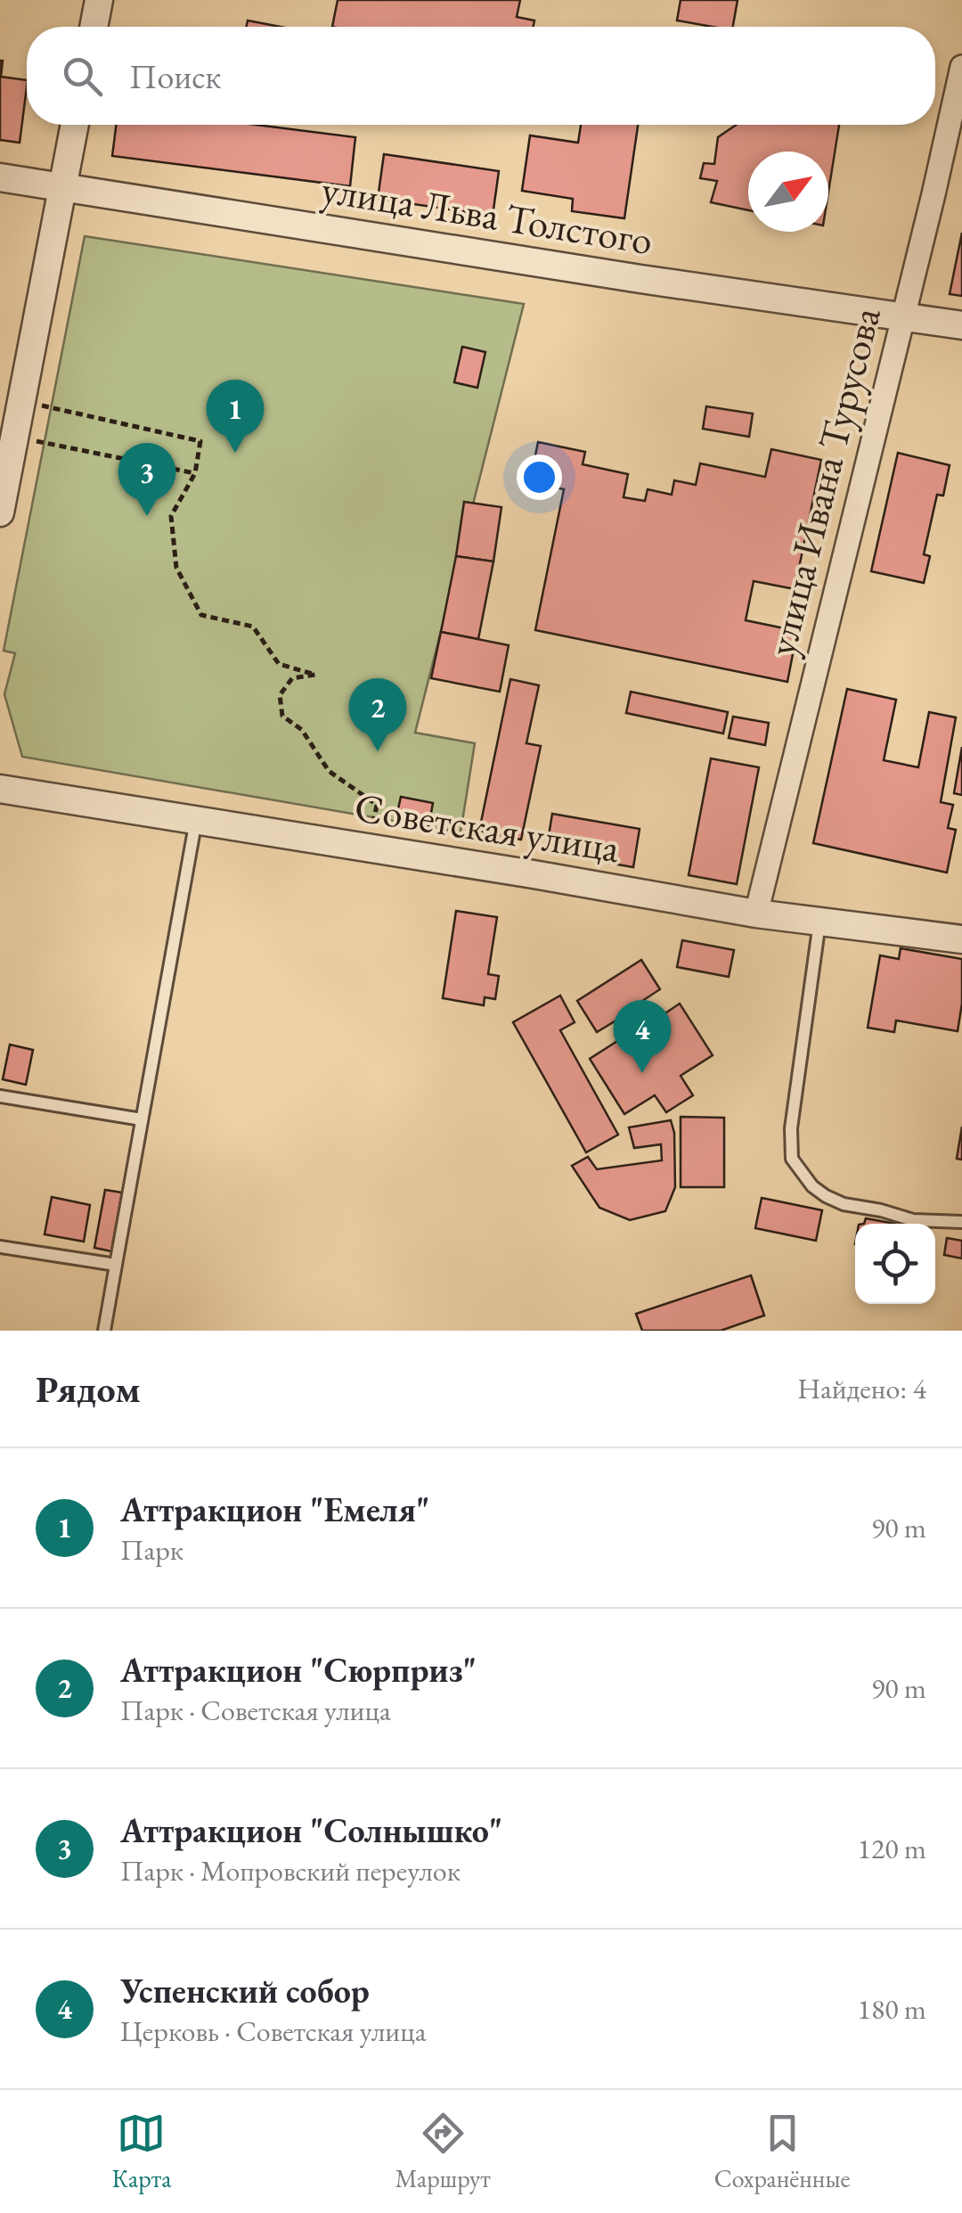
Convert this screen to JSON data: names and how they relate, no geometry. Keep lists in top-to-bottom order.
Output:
{
  "streets": {
    "street": ["улица Льва Толстого", "улица Ивана Турусова", "Советская улица"]
  },
  "crossings": [
    ["улица Льва Толстого", "улица Ивана Турусова"],
    ["улица Ивана Турусова", "Советская улица"]
  ],
  "north": "top right",
  "page": {
    "search": "Поиск",
    "pins": [
      "1",
      "3",
      "2",
      "4"
    ],
    "heading": ["Рядом", "Найдено: 4"],
    "list": [
      {
        "mark": "1",
        "name": "Аттракцион \"Емеля\"",
        "note": "Парк",
        "value": "90 m"
      },
      {
        "mark": "2",
        "name": "Аттракцион \"Сюрприз\"",
        "note": "Парк · Советская улица",
        "value": "90 m"
      },
      {
        "mark": "3",
        "name": "Аттракцион \"Солнышко\"",
        "note": "Парк · Мопровский переулок",
        "value": "120 m"
      },
      {
        "mark": "4",
        "name": "Успенский собор",
        "note": "Церковь · Советская улица",
        "value": "180 m"
      }
    ],
    "nav": ["Карта", "Маршрут", "Сохранённые"]
  }
}
